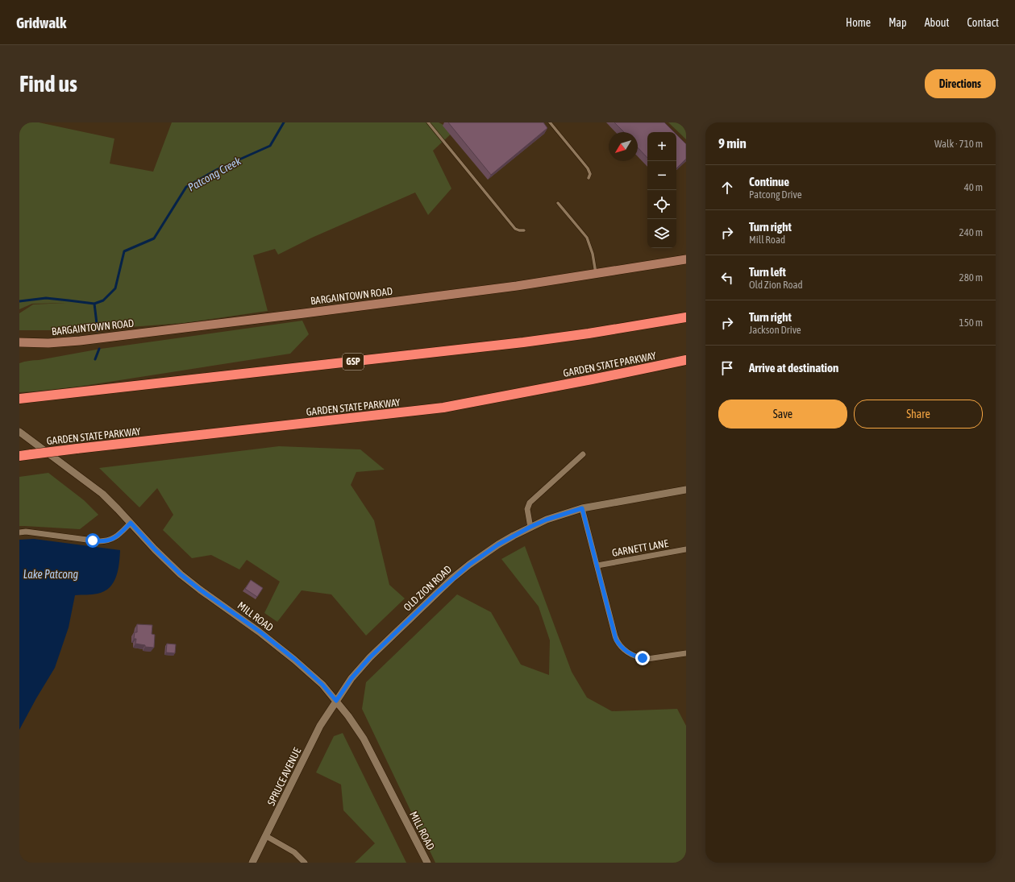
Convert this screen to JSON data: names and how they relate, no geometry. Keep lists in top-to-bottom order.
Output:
{
  "streets": {
    "highway": ["GSP", "GARDEN STATE PARKWAY"],
    "main road": ["BARGAINTOWN ROAD"],
    "street": [
      "GARNETT LANE",
      "OLD ZION ROAD",
      "MILL ROAD",
      "SPRUCE AVENUE"
    ]
  },
  "crossings": [
    ["OLD ZION ROAD", "MILL ROAD"],
    ["OLD ZION ROAD", "SPRUCE AVENUE"],
    ["MILL ROAD", "SPRUCE AVENUE"]
  ],
  "water": ["Patcong Creek", "Lake Patcong"],
  "north": "bottom left",
  "page": {
    "header": "Gridwalk",
    "nav": [
      "Home",
      "Map",
      "About",
      "Contact"
    ],
    "buttons": [
      "Directions",
      ["Save", "Share"]
    ],
    "title": "Find us",
    "heading": ["9 min", "Walk · 710 m"],
    "map_buttons": ["+", "−"],
    "list": [
      ["Continue", "Patcong Drive", "40 m"],
      ["Turn right", "Mill Road", "240 m"],
      ["Turn left", "Old Zion Road", "280 m"],
      ["Turn right", "Jackson Drive", "150 m"],
      "Arrive at destination"
    ]
  }
}
